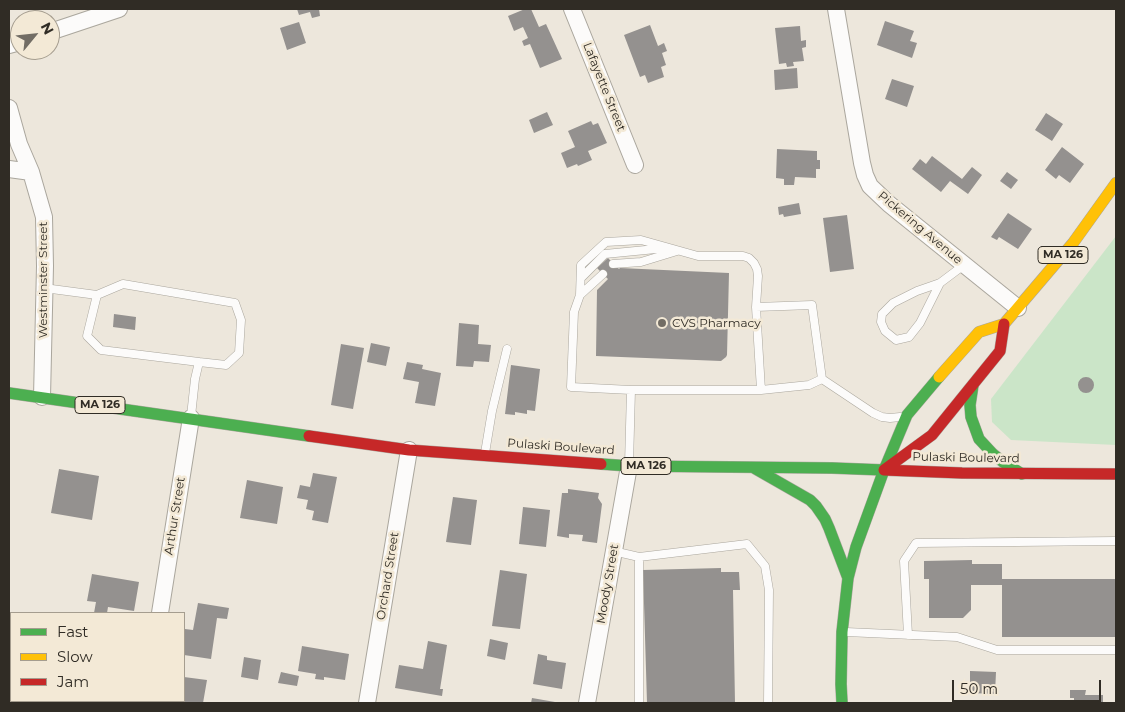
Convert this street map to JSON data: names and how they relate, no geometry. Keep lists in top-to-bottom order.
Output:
{
  "streets": {
    "main road": ["MA 126", "Pulaski Boulevard"],
    "street": [
      "Lafayette Street",
      "Pickering Avenue",
      "Westminster Street",
      "Arthur Street",
      "Orchard Street",
      "Moody Street"
    ]
  },
  "crossings": [
    ["Pickering Avenue", "MA 126"],
    ["Westminster Street", "Pulaski Boulevard"],
    ["Pulaski Boulevard", "Arthur Street"],
    ["Pulaski Boulevard", "Orchard Street"],
    ["Pulaski Boulevard", "Moody Street"]
  ],
  "places": ["CVS Pharmacy"],
  "legend": ["Fast", "Slow", "Jam"],
  "scale_bar": "50 m",
  "north": "top right"
}
